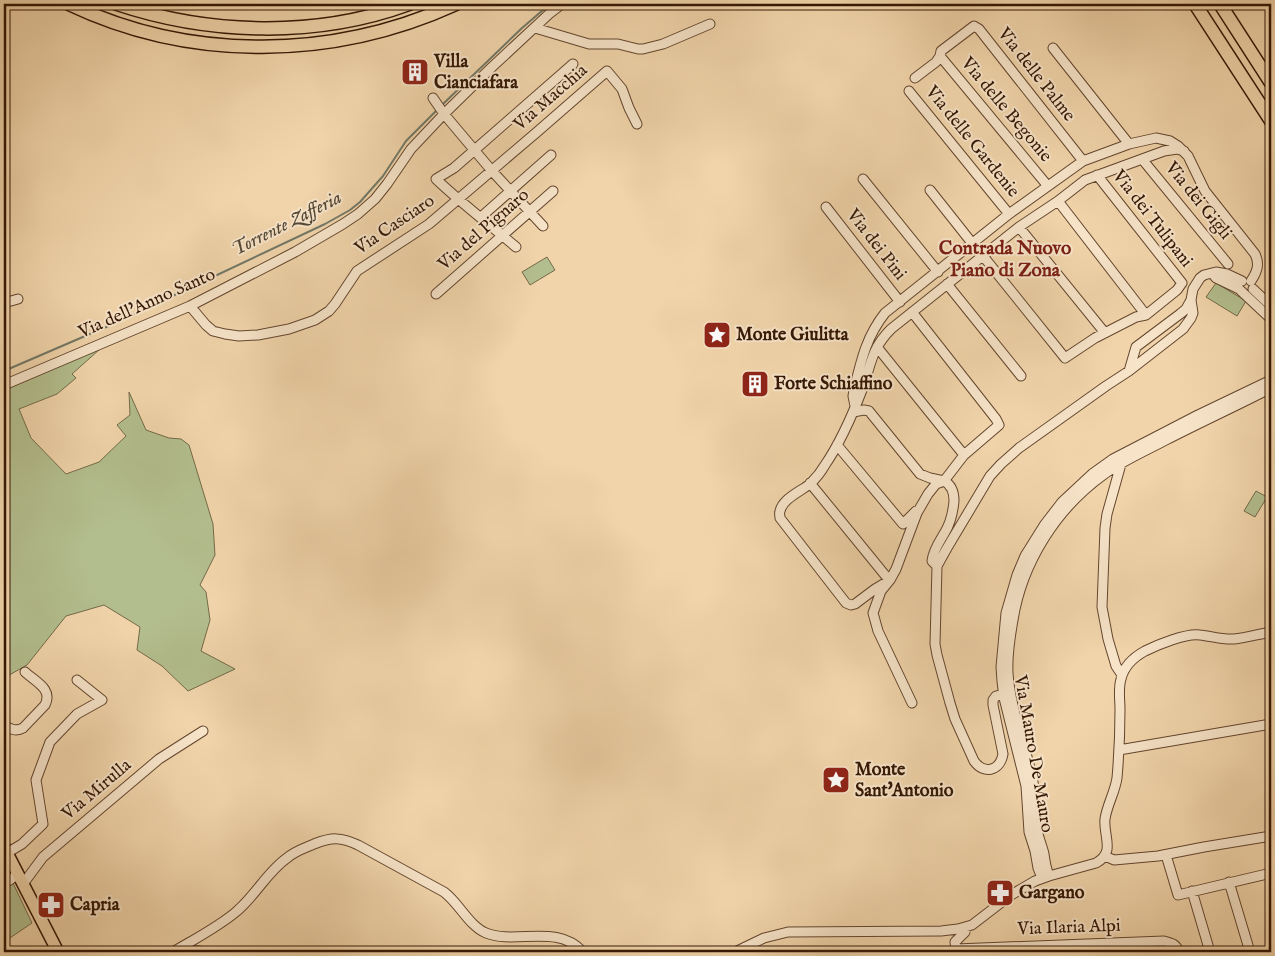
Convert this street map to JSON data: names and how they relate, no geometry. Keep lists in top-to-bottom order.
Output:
{
  "streets": {
    "street": [
      "Via delle Palme",
      "Via Macchia",
      "Via delle Begonie",
      "Via delle Gardenie",
      "Via dei Gigli",
      "Via dei Tulipani",
      "Via Casciaro",
      "Via del Pignaro",
      "Via dei Pini",
      "Via dell'Anno Santo",
      "Via Mauro De Mauro",
      "Via Mirulla",
      "Via Ilaria Alpi"
    ]
  },
  "crossings": [
    ["Via delle Palme", "Via delle Begonie"],
    ["Via Macchia", "Via Casciaro"],
    ["Via Casciaro", "Via dell'Anno Santo"]
  ],
  "districts": ["Contrada Nuovo Piano di Zona"],
  "water": ["Torrente Zafferia"],
  "places": {
    "building": ["Villa Cianciafara", "Forte Schiaffino"],
    "place": ["Monte Giulitta", "Monte Sant'Antonio"],
    "pharmacy": ["Gargano", "Capria"]
  }
}
